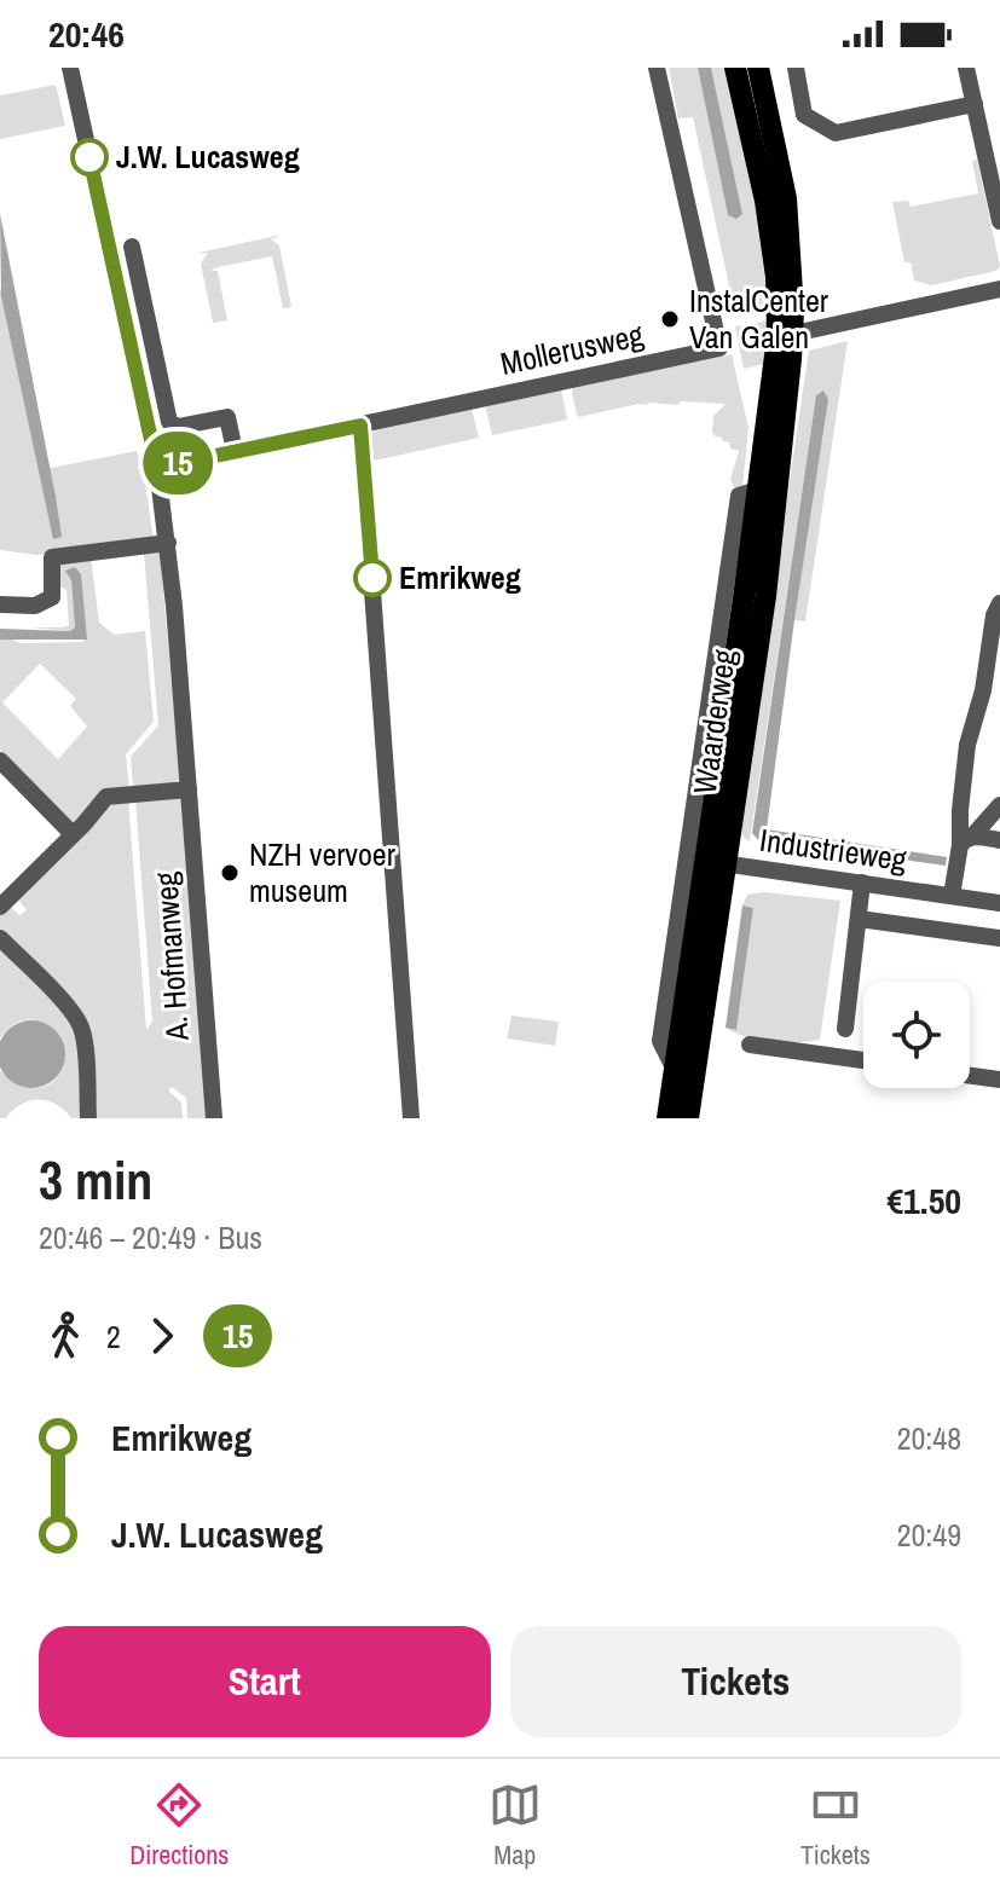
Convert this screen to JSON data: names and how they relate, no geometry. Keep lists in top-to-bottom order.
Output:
{
  "streets": {
    "main road": ["Waarderweg"],
    "street": ["Mollerusweg", "Industrieweg", "A. Hofmanweg"]
  },
  "crossings": [
    ["Mollerusweg", "A. Hofmanweg"],
    ["Waarderweg", "Industrieweg"]
  ],
  "places": [
    "J.W. Lucasweg",
    "InstalCenter Van Galen",
    "Emrikweg",
    "NZH vervoer museum"
  ],
  "lines": ["bus line 15"],
  "page": {
    "status": "20:46",
    "on_map": "15",
    "heading": ["3 min", "20:46 – 20:49 · Bus", "€1.50"],
    "legs": ["2", "15"],
    "list": [
      {
        "name": "Emrikweg",
        "value": "20:48"
      },
      {
        "name": "J.W. Lucasweg",
        "value": "20:49"
      }
    ],
    "buttons": ["Start", "Tickets"],
    "tabs": ["Directions", "Map", "Tickets"]
  }
}
